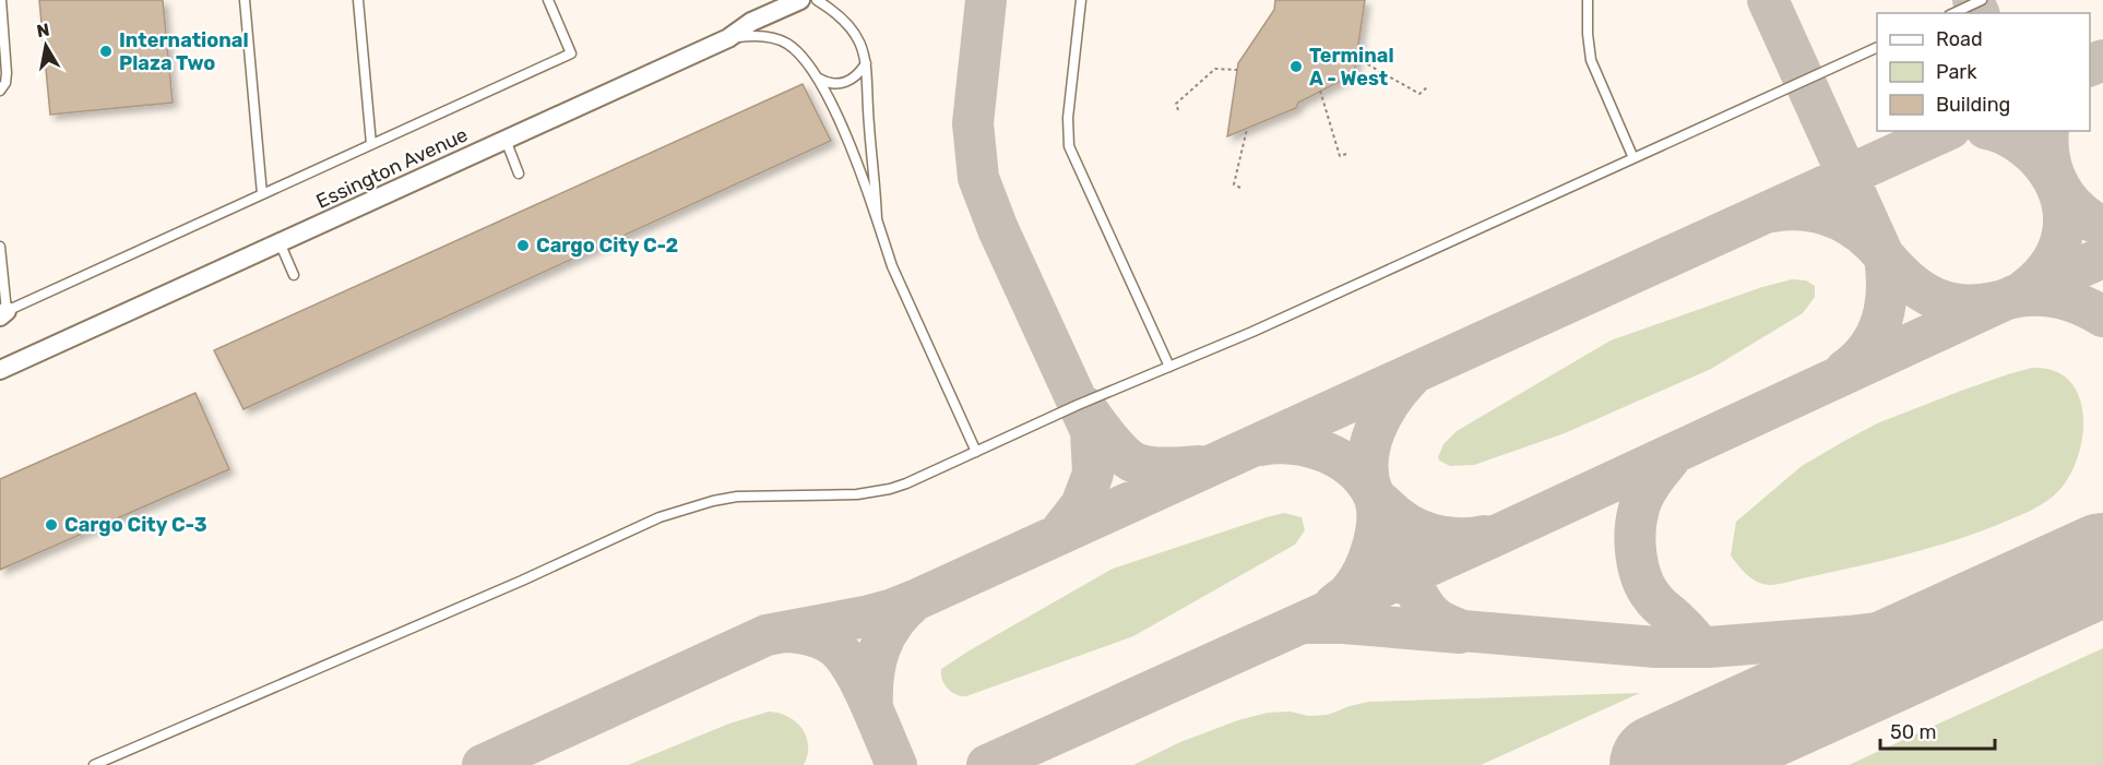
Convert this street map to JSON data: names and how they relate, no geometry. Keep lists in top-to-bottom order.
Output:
{
  "streets": {
    "street": ["Essington Avenue"]
  },
  "places": [
    "International Plaza Two",
    "Terminal A - West",
    "Cargo City C-2",
    "Cargo City C-3"
  ],
  "legend": ["Road", "Park", "Building"],
  "scale_bar": "50 m",
  "north": "top"
}
